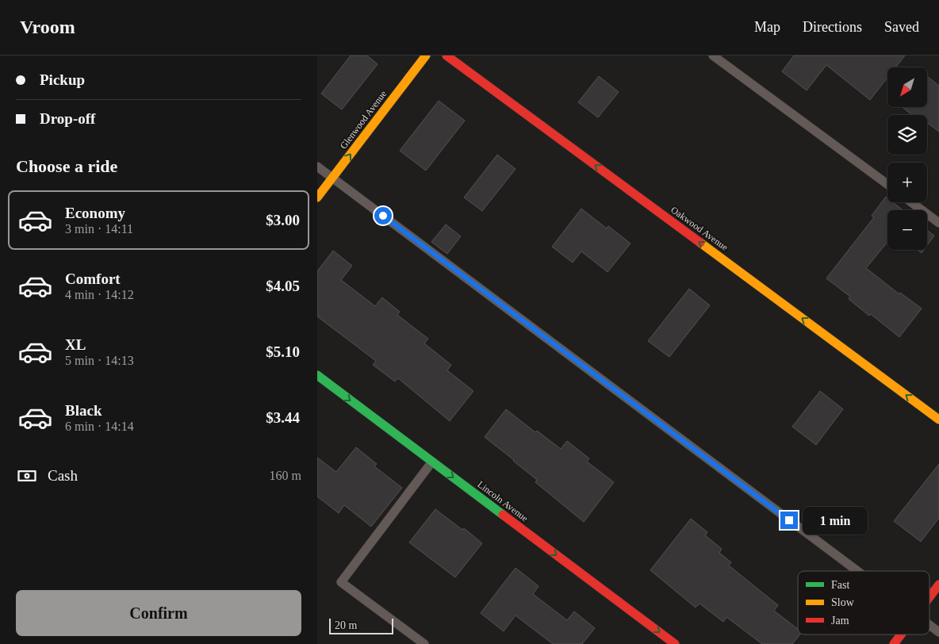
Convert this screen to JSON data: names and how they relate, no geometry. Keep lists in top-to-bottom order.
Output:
{
  "streets": {
    "street": ["Glenwood Avenue", "Oakwood Avenue", "Lincoln Avenue"]
  },
  "one_way": ["Glenwood Avenue", "Oakwood Avenue", "Lincoln Avenue"],
  "legend": ["Fast", "Slow", "Jam"],
  "scale_bar": "20 m",
  "north": "bottom left",
  "page": {
    "header": "Vroom",
    "nav": ["Map", "Directions", "Saved"],
    "banner": ["Pickup", "Drop-off"],
    "map_buttons": ["+", "−"],
    "heading": "Choose a ride",
    "list": [
      {
        "name": "Economy",
        "note": "3 min · 14:11",
        "value": "$3.00"
      },
      {
        "name": "Comfort",
        "note": "4 min · 14:12",
        "value": "$4.05"
      },
      {
        "name": "XL",
        "note": "5 min · 14:13",
        "value": "$5.10"
      },
      {
        "name": "Black",
        "note": "6 min · 14:14",
        "value": "$3.44"
      }
    ],
    "pay": ["Cash", "160 m"],
    "bubble": "1 min",
    "buttons": "Confirm",
    "scale": "20 m"
  }
}
